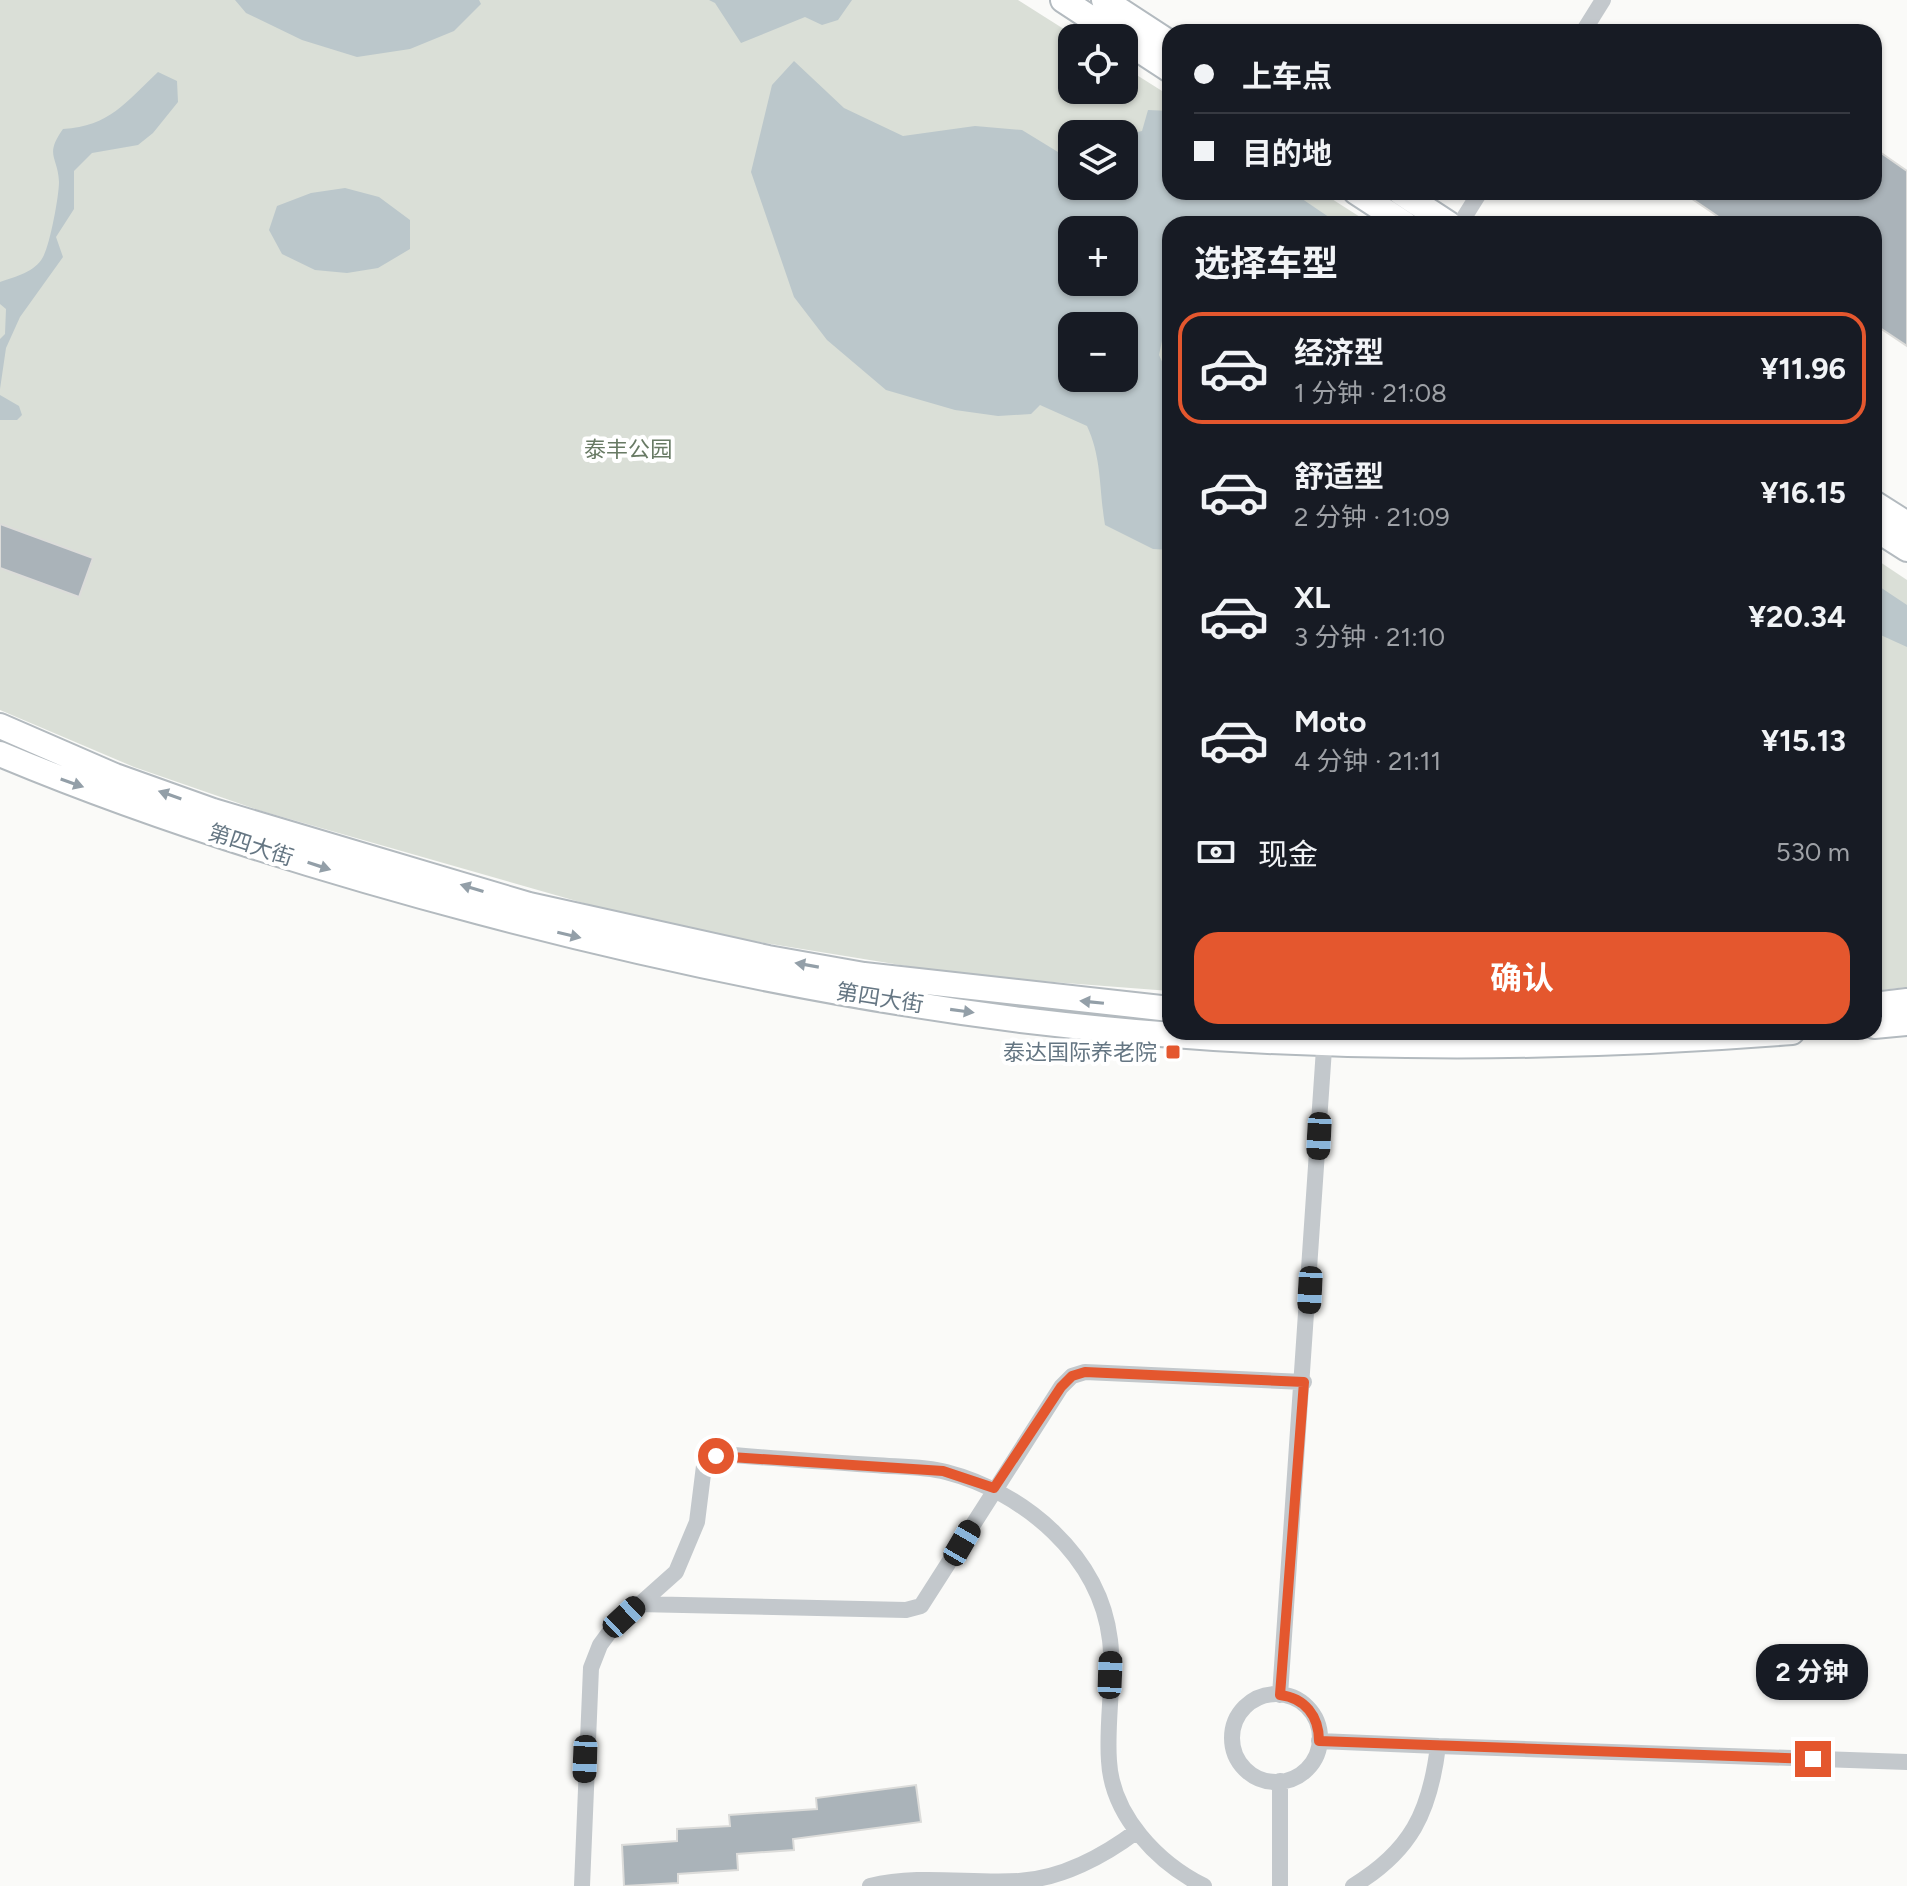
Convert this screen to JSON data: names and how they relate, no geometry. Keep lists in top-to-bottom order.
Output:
{
  "streets": {
    "street": ["第四大街"]
  },
  "parks": ["泰丰公园"],
  "places": {
    "transit": ["泰达国际养老院"]
  },
  "page": {
    "map_buttons": ["+", "−"],
    "banner": ["上车点", "目的地"],
    "heading": "选择车型",
    "list": [
      {
        "name": "经济型",
        "note": "1 分钟 · 21:08",
        "value": "¥11.96"
      },
      {
        "name": "舒适型",
        "note": "2 分钟 · 21:09",
        "value": "¥16.15"
      },
      {
        "name": "XL",
        "note": "3 分钟 · 21:10",
        "value": "¥20.34"
      },
      {
        "name": "Moto",
        "note": "4 分钟 · 21:11",
        "value": "¥15.13"
      }
    ],
    "pay": ["现金", "530 m"],
    "buttons": "确认",
    "bubble": "2 分钟"
  }
}
